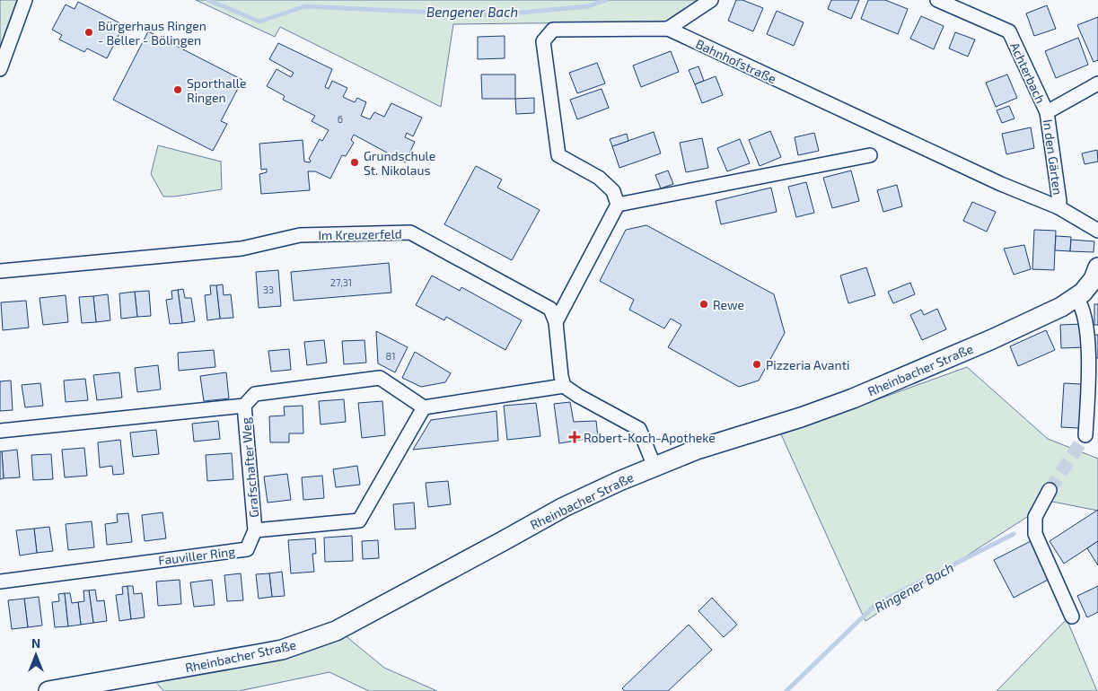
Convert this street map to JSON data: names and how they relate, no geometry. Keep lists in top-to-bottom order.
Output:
{
  "streets": {
    "main road": ["Rheinbacher Straße"],
    "street": [
      "Bahnhofstraße",
      "Achterbach",
      "In den Gärten",
      "Im Kreuzerfeld",
      "Grafschafter Weg",
      "Fauviller Ring"
    ]
  },
  "crossings": [
    ["Bahnhofstraße", "In den Gärten"],
    ["Achterbach", "In den Gärten"],
    ["Grafschafter Weg", "Fauviller Ring"]
  ],
  "water": ["Bengener Bach", "Ringener Bach"],
  "places": {
    "other": [
      "Bürgerhaus Ringen - Beller - Bölingen",
      "Sporthalle Ringen",
      "Grundschule St. Nikolaus",
      "Rewe",
      "Pizzeria Avanti"
    ],
    "health": ["Robert-Koch-Apotheke"]
  },
  "house_numbers": [
    "6",
    "27,31",
    "33",
    "81"
  ],
  "north": "top"
}
